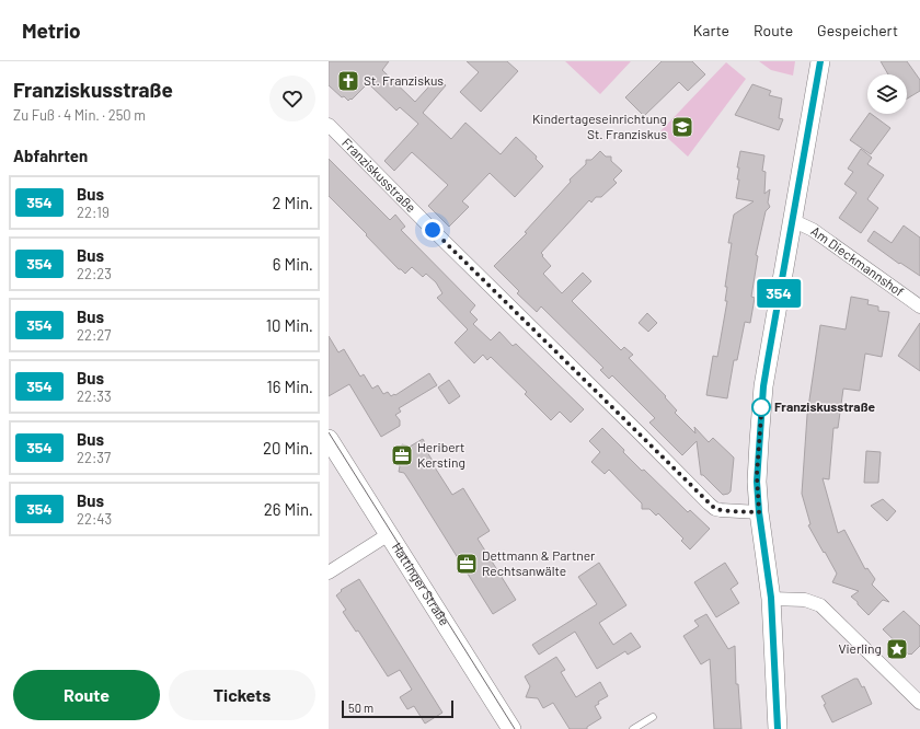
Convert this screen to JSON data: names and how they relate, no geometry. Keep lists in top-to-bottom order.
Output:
{
  "streets": {
    "main road": ["Hattinger Straße"],
    "street": ["Franziskusstraße", "Am Dieckmannshof"]
  },
  "places": {
    "church": ["St. Franziskus"],
    "school or university": ["Kindertageseinrichtung St. Franziskus"],
    "other": ["Franziskusstraße"],
    "office": ["Heribert Kersting", "Dettmann & Partner Rechtsanwälte"],
    "place": ["Vierling"]
  },
  "lines": ["bus line 354"],
  "scale_bar": "50 m",
  "page": {
    "header": "Metrio",
    "nav": ["Karte", "Route", "Gespeichert"],
    "heading": [
      ["Franziskusstraße", "Zu Fuß · 4 Min. · 250 m"],
      "Abfahrten"
    ],
    "on_map": "354",
    "list": [
      {
        "mark": "354",
        "name": "Bus",
        "note": "22:19",
        "value": "2 Min."
      },
      {
        "mark": "354",
        "name": "Bus",
        "note": "22:23",
        "value": "6 Min."
      },
      {
        "mark": "354",
        "name": "Bus",
        "note": "22:27",
        "value": "10 Min."
      },
      {
        "mark": "354",
        "name": "Bus",
        "note": "22:33",
        "value": "16 Min."
      },
      {
        "mark": "354",
        "name": "Bus",
        "note": "22:37",
        "value": "20 Min."
      },
      {
        "mark": "354",
        "name": "Bus",
        "note": "22:43",
        "value": "26 Min."
      }
    ],
    "buttons": ["Route", "Tickets"],
    "scale": "50 m"
  }
}
